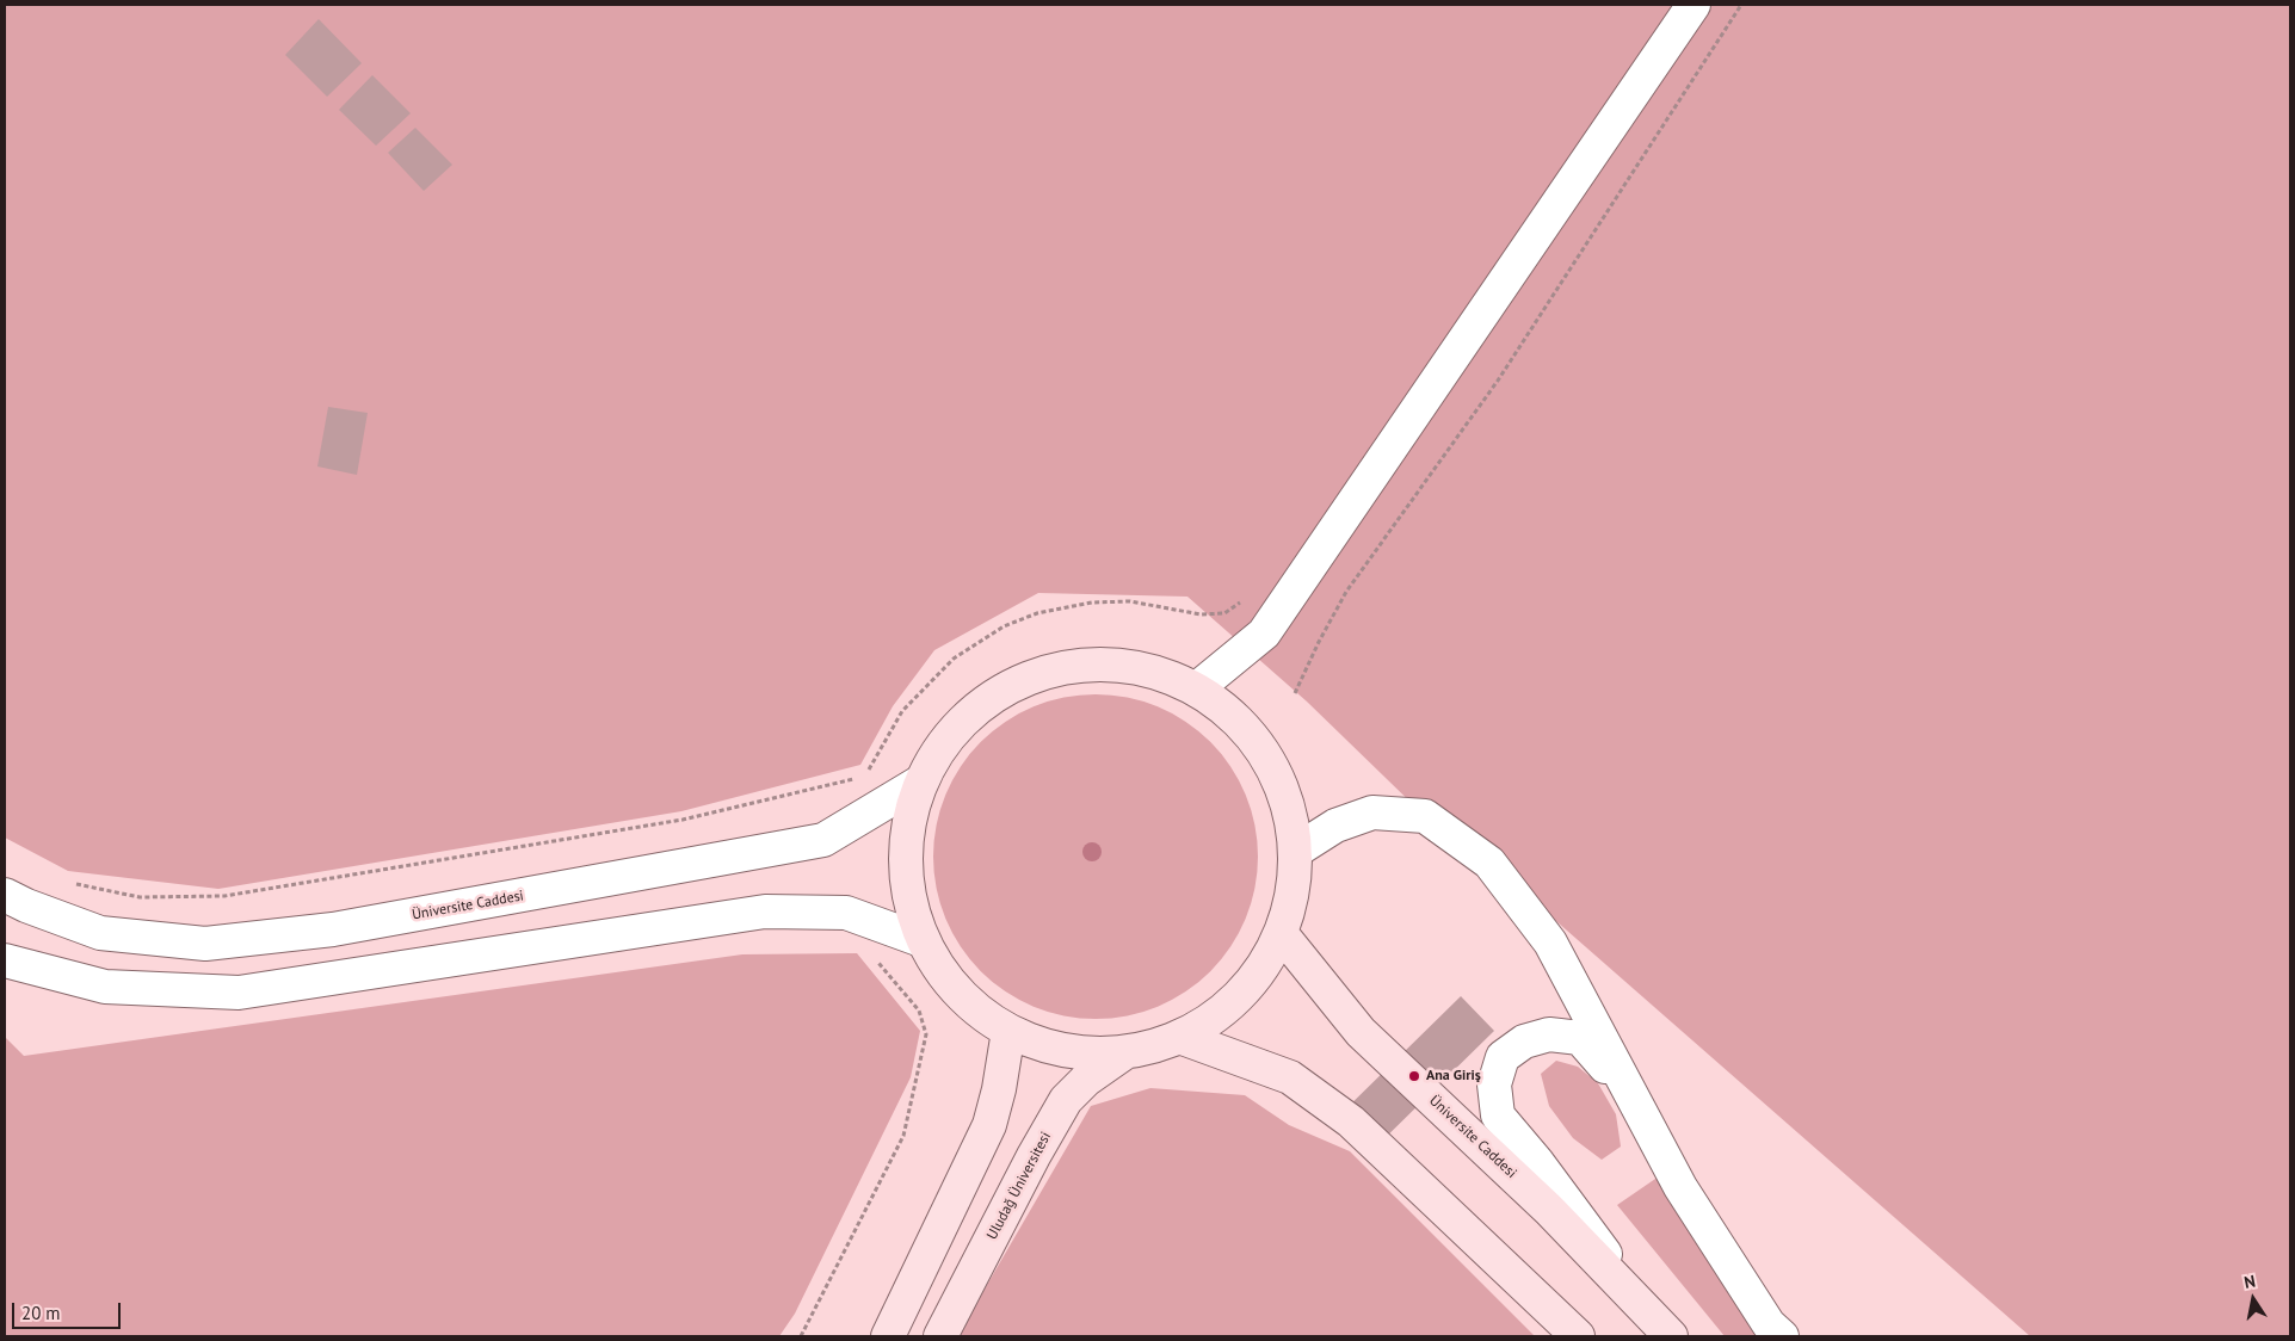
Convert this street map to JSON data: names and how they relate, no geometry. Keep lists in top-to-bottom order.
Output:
{
  "streets": {
    "main road": ["Üniversite Caddesi", "Uludağ Üniversitesi"]
  },
  "places": ["Ana Giriş"],
  "scale_bar": "20 m",
  "north": "top"
}
